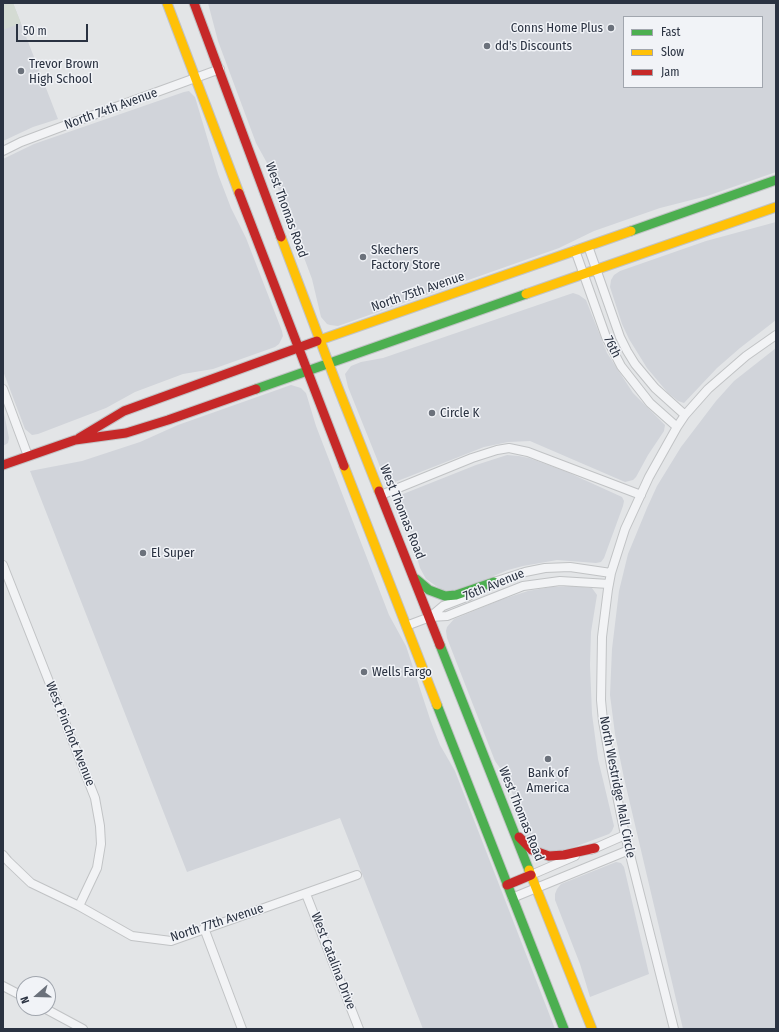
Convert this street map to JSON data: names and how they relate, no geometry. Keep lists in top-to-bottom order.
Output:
{
  "streets": {
    "main road": ["West Thomas Road", "North 75th Avenue"],
    "street": [
      "North 74th Avenue",
      "76th",
      "76th Avenue",
      "West Pinchot Avenue",
      "North Westridge Mall Circle",
      "North 77th Avenue",
      "West Catalina Drive"
    ]
  },
  "crossings": [
    ["North 74th Avenue", "West Thomas Road"],
    ["West Thomas Road", "North 75th Avenue"],
    ["West Thomas Road", "76th Avenue"],
    ["North 75th Avenue", "76th"],
    ["76th", "North Westridge Mall Circle"],
    ["76th Avenue", "North Westridge Mall Circle"],
    ["West Pinchot Avenue", "North 77th Avenue"],
    ["North 77th Avenue", "West Catalina Drive"]
  ],
  "places": [
    "Conns Home Plus",
    "dd's Discounts",
    "Trevor Brown High School",
    "Skechers Factory Store",
    "Circle K",
    "El Super",
    "Wells Fargo",
    "Bank of America"
  ],
  "legend": ["Fast", "Slow", "Jam"],
  "scale_bar": "50 m",
  "north": "left"
}
